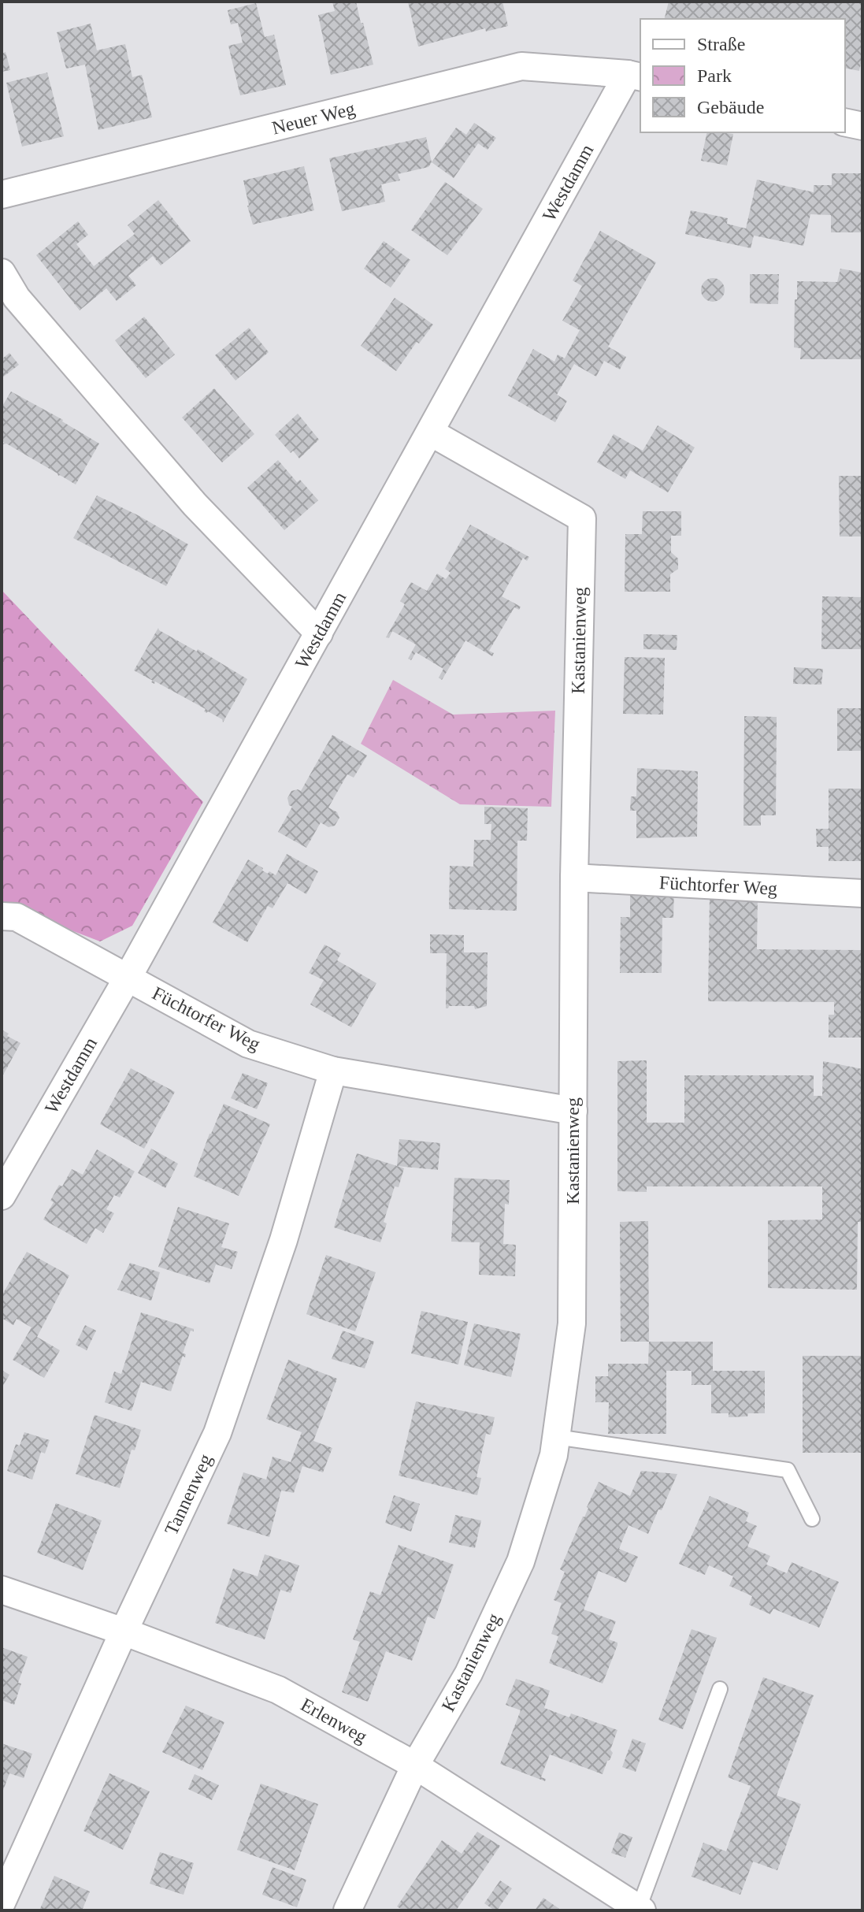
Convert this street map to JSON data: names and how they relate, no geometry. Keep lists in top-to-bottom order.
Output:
{
  "streets": {
    "street": [
      "Neuer Weg",
      "Westdamm",
      "Kastanienweg",
      "Füchtorfer Weg",
      "Tannenweg",
      "Erlenweg"
    ]
  },
  "crossings": [
    ["Neuer Weg", "Westdamm"],
    ["Westdamm", "Kastanienweg"],
    ["Westdamm", "Füchtorfer Weg"],
    ["Kastanienweg", "Füchtorfer Weg"],
    ["Kastanienweg", "Erlenweg"],
    ["Füchtorfer Weg", "Tannenweg"],
    ["Tannenweg", "Erlenweg"]
  ],
  "legend": ["Straße", "Park", "Gebäude"]
}
